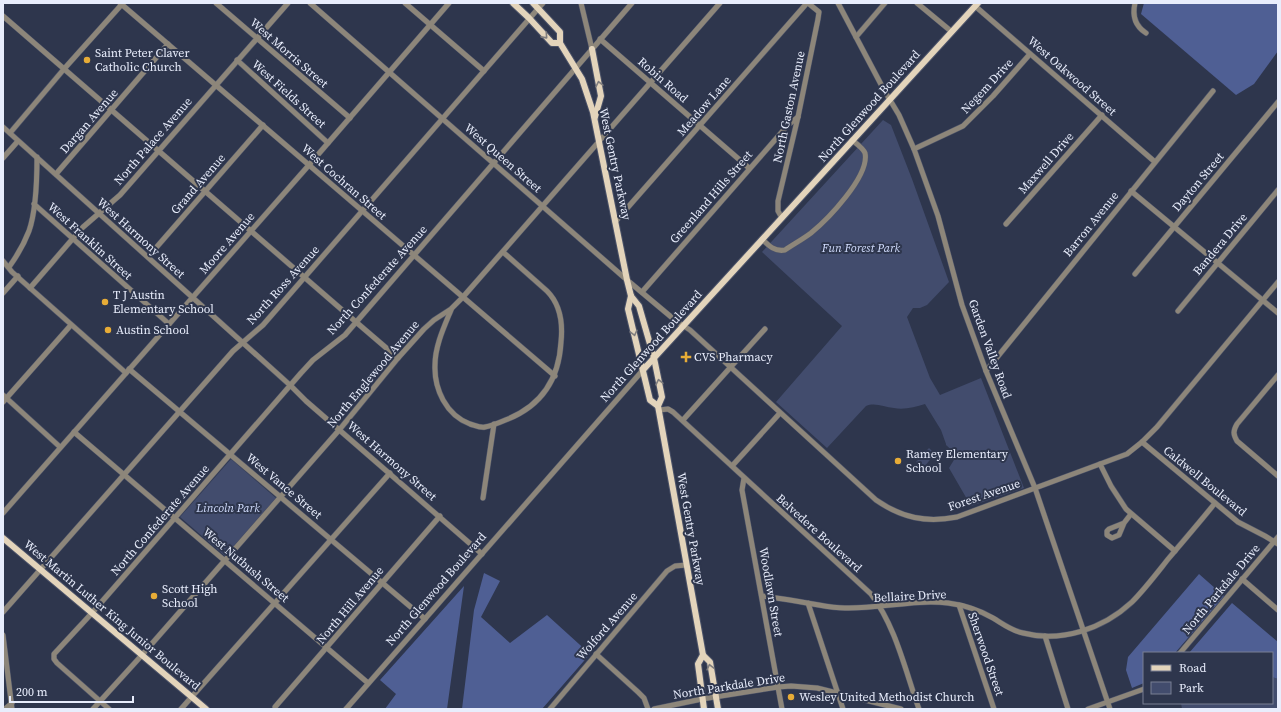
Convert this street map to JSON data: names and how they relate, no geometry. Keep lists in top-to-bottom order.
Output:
{
  "streets": {
    "main road": ["North Glenwood Boulevard", "West Gentry Parkway", "West Martin Luther King Junior Boulevard"],
    "street": [
      "West Morris Street",
      "West Oakwood Street",
      "Robin Road",
      "Negem Drive",
      "West Fields Street",
      "Meadow Lane",
      "North Gaston Avenue",
      "Dargan Avenue",
      "North Palace Avenue",
      "West Queen Street",
      "Maxwell Drive",
      "West Cochran Street",
      "Dayton Street",
      "Grand Avenue",
      "Greenland Hills Street",
      "Barron Avenue",
      "West Harmony Street",
      "West Franklin Street",
      "Moore Avenue",
      "Bandera Drive",
      "North Confederate Avenue",
      "North Ross Avenue",
      "Garden Valley Road",
      "North Englewood Avenue",
      "Caldwell Boulevard",
      "West Vance Street",
      "Forest Avenue",
      "Belvedere Boulevard",
      "West Nutbush Street",
      "North Parkdale Drive",
      "Woodlawn Street",
      "Bellaire Drive",
      "North Hill Avenue",
      "Wolford Avenue",
      "Sherwood Street"
    ]
  },
  "crossings": [
    ["West Morris Street", "North Palace Avenue"],
    ["West Morris Street", "Moore Avenue"],
    ["West Oakwood Street", "Negem Drive"],
    ["West Oakwood Street", "North Glenwood Boulevard"],
    ["West Oakwood Street", "Maxwell Drive"],
    ["West Oakwood Street", "Barron Avenue"],
    ["Robin Road", "Meadow Lane"],
    ["Robin Road", "Greenland Hills Street"],
    ["Robin Road", "North Confederate Avenue"],
    ["Robin Road", "North Englewood Avenue"],
    ["Negem Drive", "Garden Valley Road"],
    ["West Fields Street", "North Palace Avenue"],
    ["West Fields Street", "Moore Avenue"],
    ["Meadow Lane", "North Gaston Avenue"],
    ["Meadow Lane", "West Gentry Parkway"],
    ["North Glenwood Boulevard", "North Gaston Avenue"],
    ["North Glenwood Boulevard", "West Queen Street"],
    ["North Glenwood Boulevard", "West Gentry Parkway"],
    ["North Glenwood Boulevard", "West Harmony Street"],
    ["North Glenwood Boulevard", "Garden Valley Road"],
    ["North Glenwood Boulevard", "West Vance Street"],
    ["North Glenwood Boulevard", "Forest Avenue"],
    ["North Glenwood Boulevard", "West Nutbush Street"],
    ["North Gaston Avenue", "Greenland Hills Street"],
    ["Dargan Avenue", "West Cochran Street"],
    ["Dargan Avenue", "West Harmony Street"],
    ["North Palace Avenue", "West Cochran Street"],
    ["North Palace Avenue", "West Harmony Street"],
    ["North Palace Avenue", "West Franklin Street"],
    ["North Palace Avenue", "West Vance Street"],
    ["West Queen Street", "West Gentry Parkway"],
    ["West Queen Street", "Greenland Hills Street"],
    ["West Queen Street", "Moore Avenue"],
    ["West Queen Street", "North Confederate Avenue"],
    ["West Queen Street", "North Ross Avenue"],
    ["West Queen Street", "North Englewood Avenue"],
    ["West Queen Street", "Forest Avenue"],
    ["West Gentry Parkway", "North Confederate Avenue"],
    ["West Gentry Parkway", "North Ross Avenue"],
    ["West Gentry Parkway", "North Englewood Avenue"],
    ["West Gentry Parkway", "Belvedere Boulevard"],
    ["West Gentry Parkway", "North Parkdale Drive"],
    ["West Gentry Parkway", "Wolford Avenue"],
    ["West Cochran Street", "Grand Avenue"],
    ["West Cochran Street", "Moore Avenue"],
    ["West Cochran Street", "North Confederate Avenue"],
    ["West Cochran Street", "North Ross Avenue"],
    ["West Cochran Street", "North Englewood Avenue"],
    ["Grand Avenue", "West Harmony Street"],
    ["Barron Avenue", "Garden Valley Road"],
    ["West Harmony Street", "Moore Avenue"],
    ["West Harmony Street", "North Confederate Avenue"],
    ["West Harmony Street", "North Ross Avenue"],
    ["West Harmony Street", "North Englewood Avenue"],
    ["West Harmony Street", "North Hill Avenue"],
    ["West Franklin Street", "Moore Avenue"],
    ["Moore Avenue", "West Vance Street"],
    ["Moore Avenue", "West Nutbush Street"],
    ["North Confederate Avenue", "North Englewood Avenue"],
    ["North Confederate Avenue", "West Vance Street"],
    ["North Confederate Avenue", "West Nutbush Street"],
    ["North Confederate Avenue", "West Martin Luther King Junior Boulevard"],
    ["North Ross Avenue", "West Vance Street"],
    ["North Ross Avenue", "West Nutbush Street"],
    ["North Ross Avenue", "West Martin Luther King Junior Boulevard"],
    ["Garden Valley Road", "Forest Avenue"],
    ["Garden Valley Road", "Bellaire Drive"],
    ["North Englewood Avenue", "West Vance Street"],
    ["North Englewood Avenue", "West Nutbush Street"],
    ["North Englewood Avenue", "West Martin Luther King Junior Boulevard"],
    ["Caldwell Boulevard", "Forest Avenue"],
    ["Caldwell Boulevard", "North Parkdale Drive"],
    ["Caldwell Boulevard", "Bellaire Drive"],
    ["West Vance Street", "North Hill Avenue"],
    ["Belvedere Boulevard", "Woodlawn Street"],
    ["Belvedere Boulevard", "Bellaire Drive"],
    ["West Nutbush Street", "North Hill Avenue"],
    ["North Parkdale Drive", "Woodlawn Street"],
    ["Woodlawn Street", "Bellaire Drive"],
    ["Bellaire Drive", "Sherwood Street"]
  ],
  "parks": ["Fun Forest Park", "Lincoln Park"],
  "places": {
    "other": [
      "Saint Peter Claver Catholic Church",
      "T J Austin Elementary School",
      "Austin School",
      "Ramey Elementary School",
      "Scott High School",
      "Wesley United Methodist Church"
    ],
    "health": ["CVS Pharmacy"]
  },
  "legend": ["Road", "Park"],
  "scale_bar": "200 m"
}
